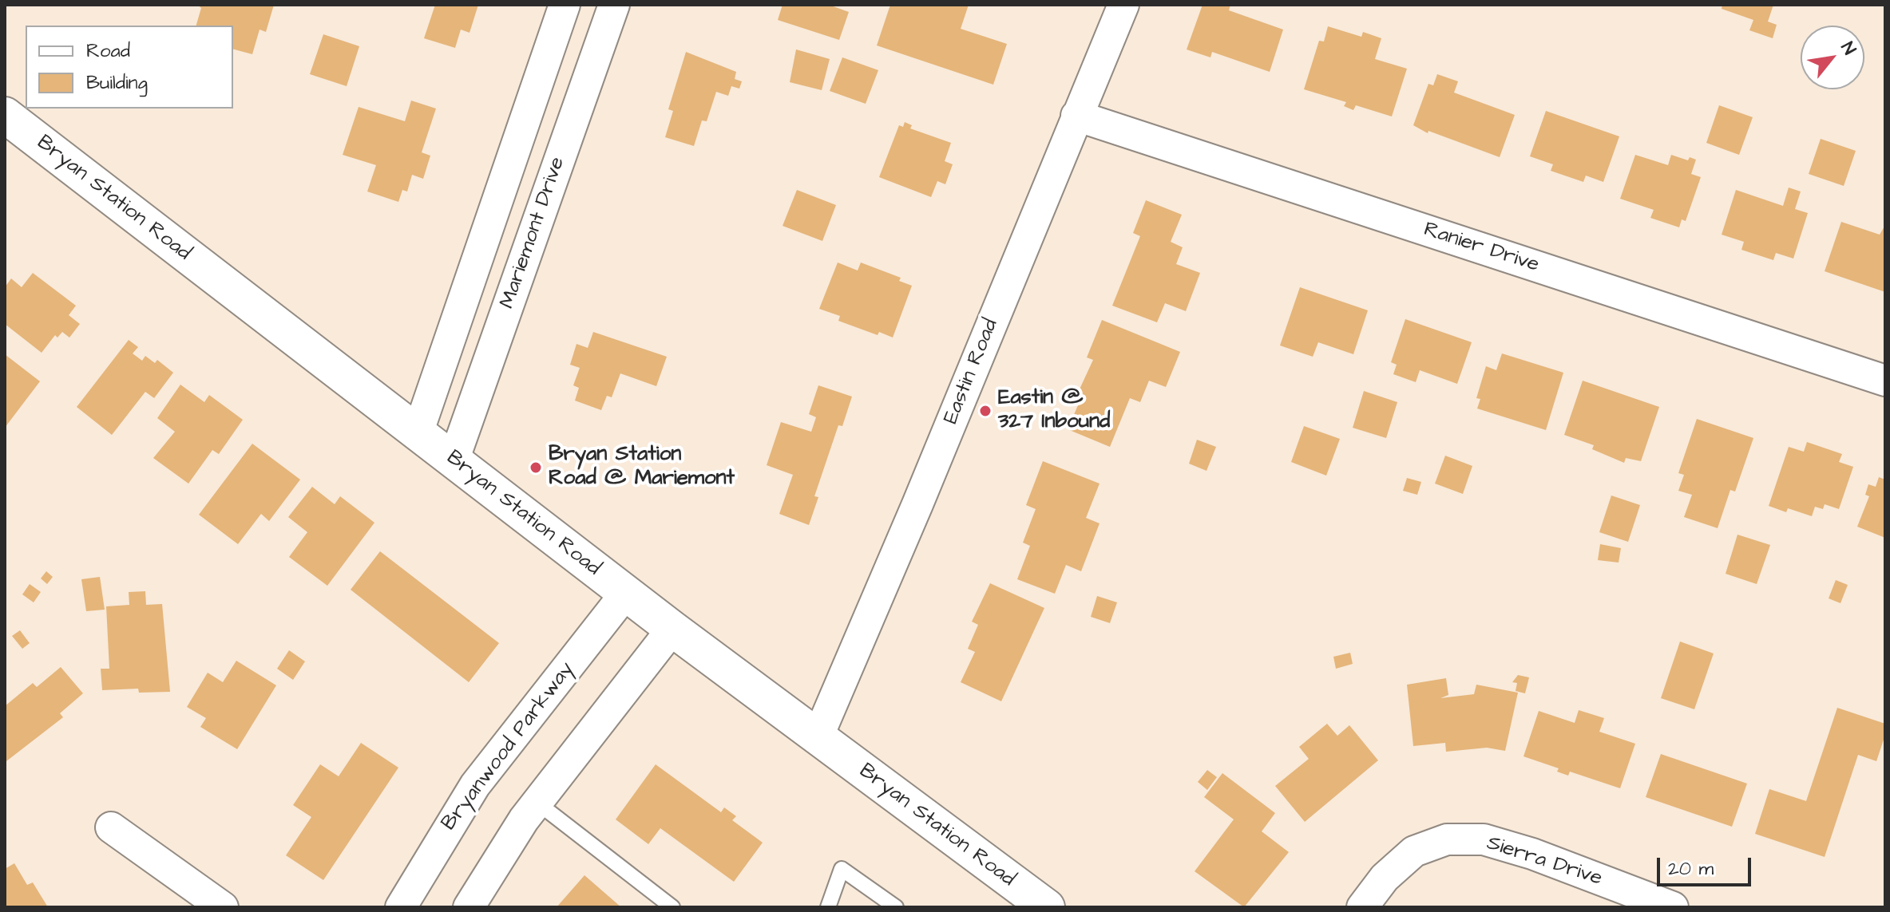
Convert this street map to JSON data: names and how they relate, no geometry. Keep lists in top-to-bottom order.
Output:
{
  "streets": {
    "main road": ["Bryan Station Road"],
    "street": [
      "Mariemont Drive",
      "Ranier Drive",
      "Eastin Road",
      "Bryanwood Parkway",
      "Sierra Drive"
    ]
  },
  "crossings": [
    ["Bryan Station Road", "Mariemont Drive"],
    ["Bryan Station Road", "Eastin Road"],
    ["Bryan Station Road", "Bryanwood Parkway"],
    ["Ranier Drive", "Eastin Road"]
  ],
  "places": ["Eastin @ 327 Inbound", "Bryan Station Road @ Mariemont"],
  "legend": ["Road", "Building"],
  "scale_bar": "20 m",
  "north": "top right"
}
